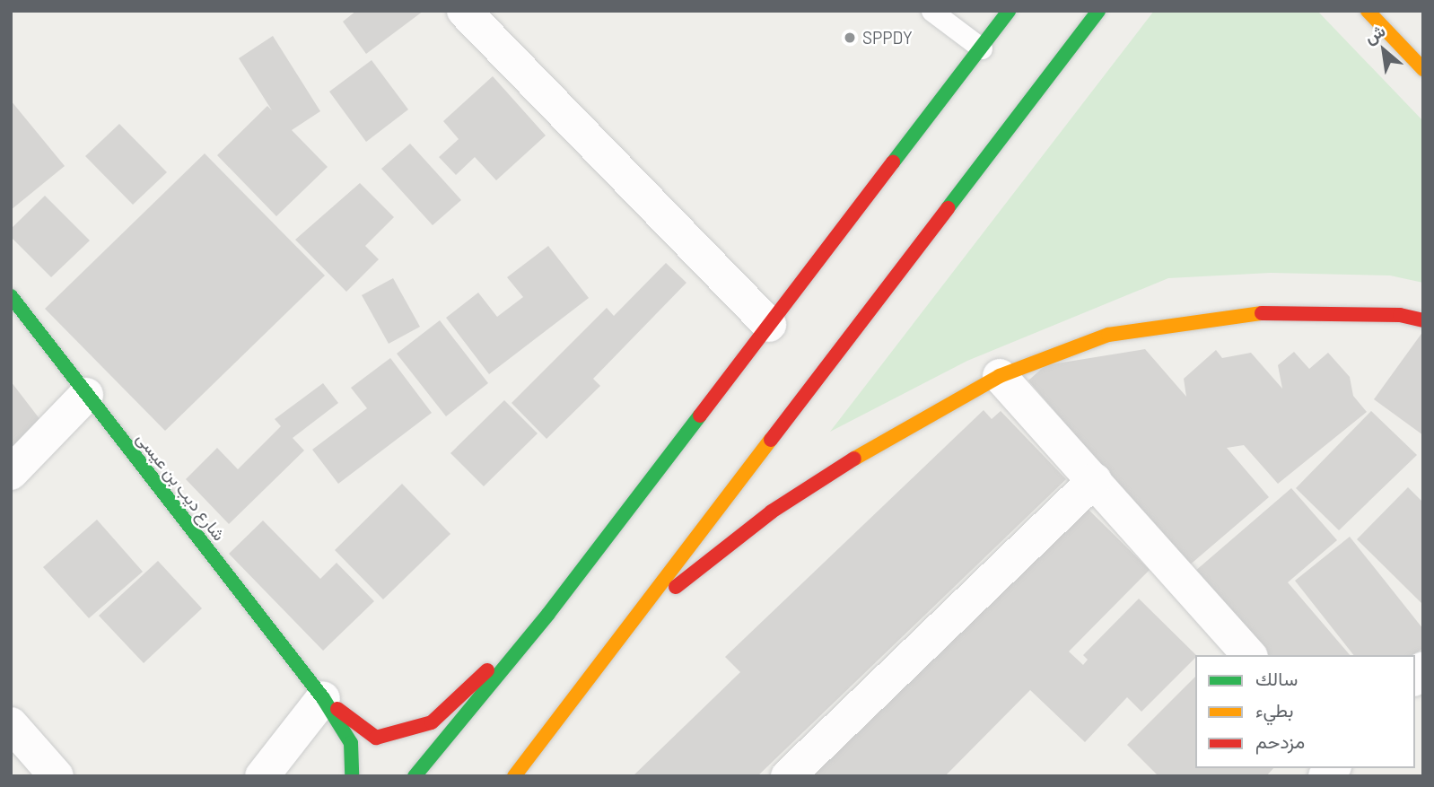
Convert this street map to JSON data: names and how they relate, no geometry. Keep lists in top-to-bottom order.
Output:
{
  "streets": {
    "main road": ["شارع ديب بن عيسى"]
  },
  "places": ["SPPDY"],
  "legend": ["سالك", "بطيء", "مزدحم"],
  "north": "top left"
}
